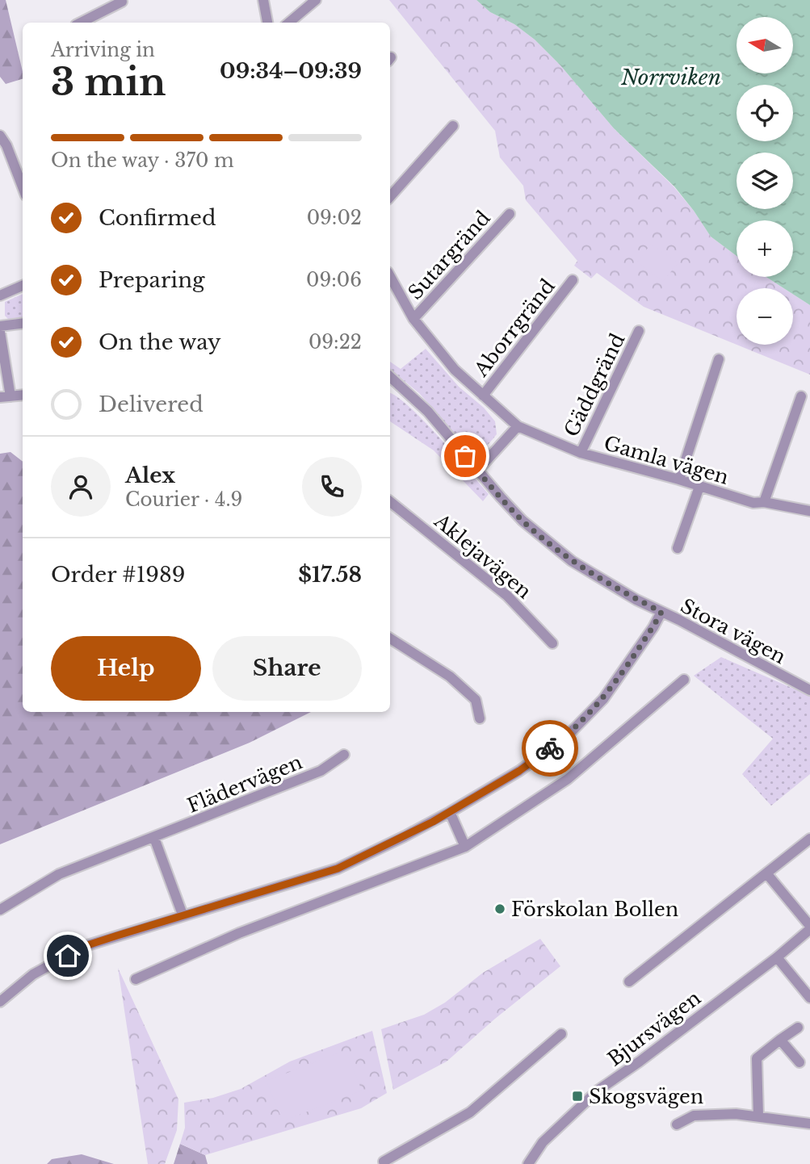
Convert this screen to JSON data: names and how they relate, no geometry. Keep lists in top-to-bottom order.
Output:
{
  "streets": {
    "street": [
      "Sutargränd",
      "Aborrgränd",
      "Gäddgränd",
      "Gamla vägen",
      "Aklejavägen",
      "Stora vägen",
      "Flädervägen",
      "Bjursvägen"
    ]
  },
  "crossings": [
    ["Gäddgränd", "Gamla vägen"]
  ],
  "water": ["Norrviken"],
  "places": {
    "other": ["Förskolan Bollen"],
    "transit": ["Skogsvägen"]
  },
  "north": "left",
  "page": {
    "map_buttons": ["+", "−"],
    "heading": ["3 min", "Arriving in", "09:34–09:39"],
    "panel": [
      "Alex",
      "Courier · 4.9",
      "Order #1989",
      "$17.58"
    ],
    "bar": "On the way · 370 m",
    "list": [
      ["Confirmed", "09:02"],
      ["Preparing", "09:06"],
      ["On the way", "09:22"],
      "Delivered"
    ],
    "buttons": ["Help", "Share"]
  }
}
